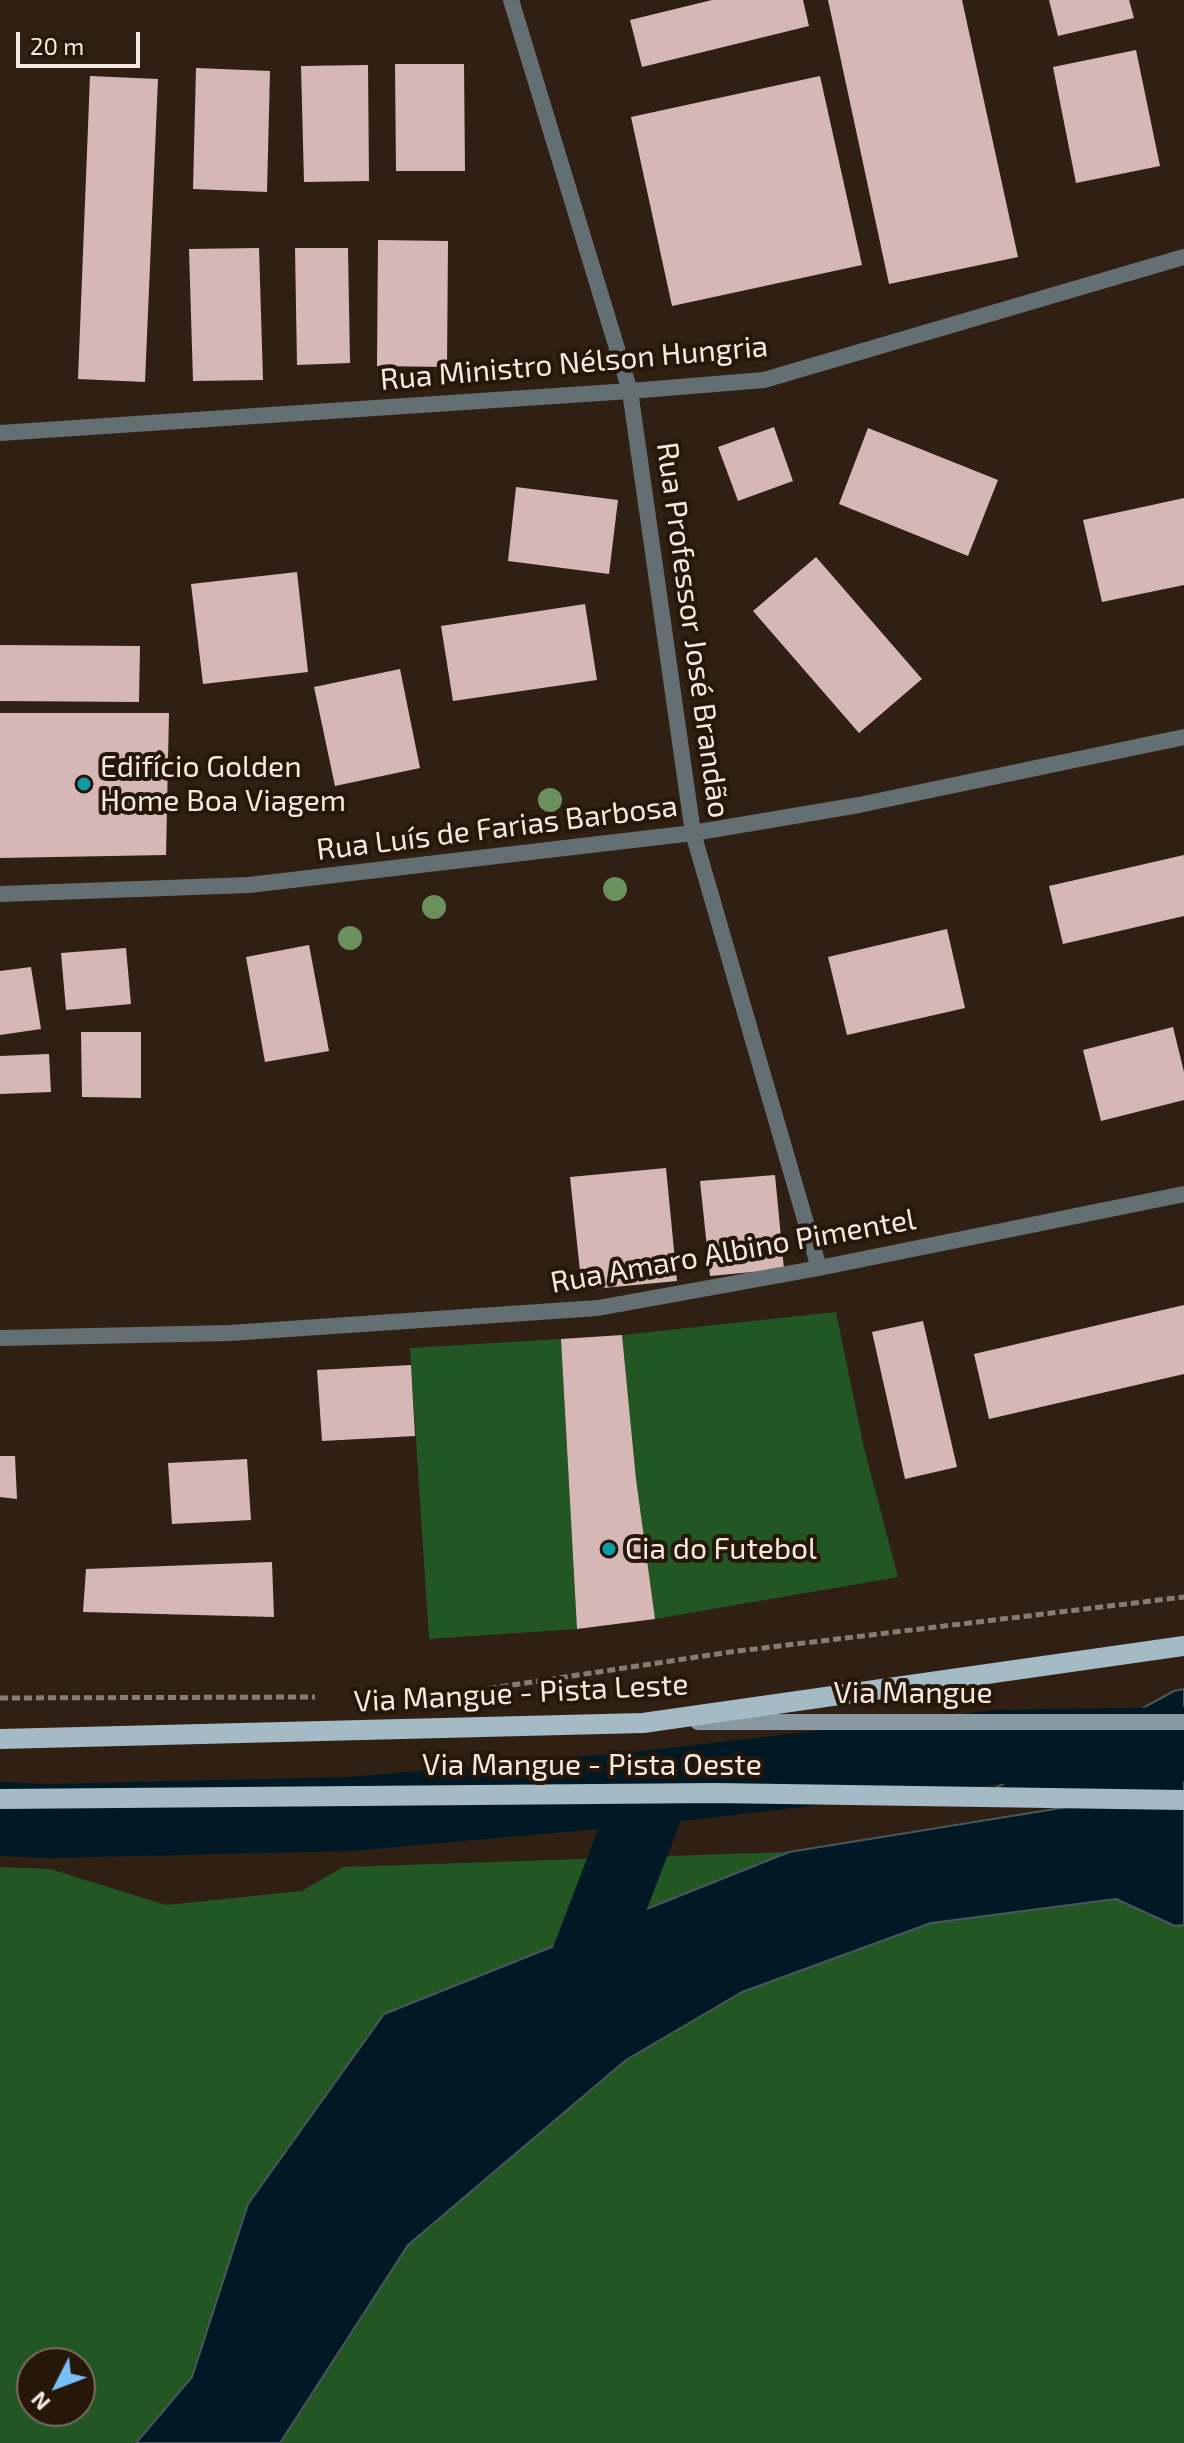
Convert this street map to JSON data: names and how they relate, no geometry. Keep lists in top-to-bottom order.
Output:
{
  "streets": {
    "main road": ["Via Mangue - Pista Leste", "Via Mangue", "Via Mangue - Pista Oeste"],
    "street": [
      "Rua Ministro Nélson Hungria",
      "Rua Professor José Brandão",
      "Rua Luís de Farias Barbosa",
      "Rua Amaro Albino Pimentel"
    ]
  },
  "crossings": [
    ["Rua Ministro Nélson Hungria", "Rua Professor José Brandão"],
    ["Rua Professor José Brandão", "Rua Luís de Farias Barbosa"],
    ["Rua Professor José Brandão", "Rua Amaro Albino Pimentel"],
    ["Via Mangue - Pista Leste", "Via Mangue"]
  ],
  "places": ["Edifício Golden Home Boa Viagem", "Cia do Futebol"],
  "scale_bar": "20 m",
  "north": "bottom left"
}
